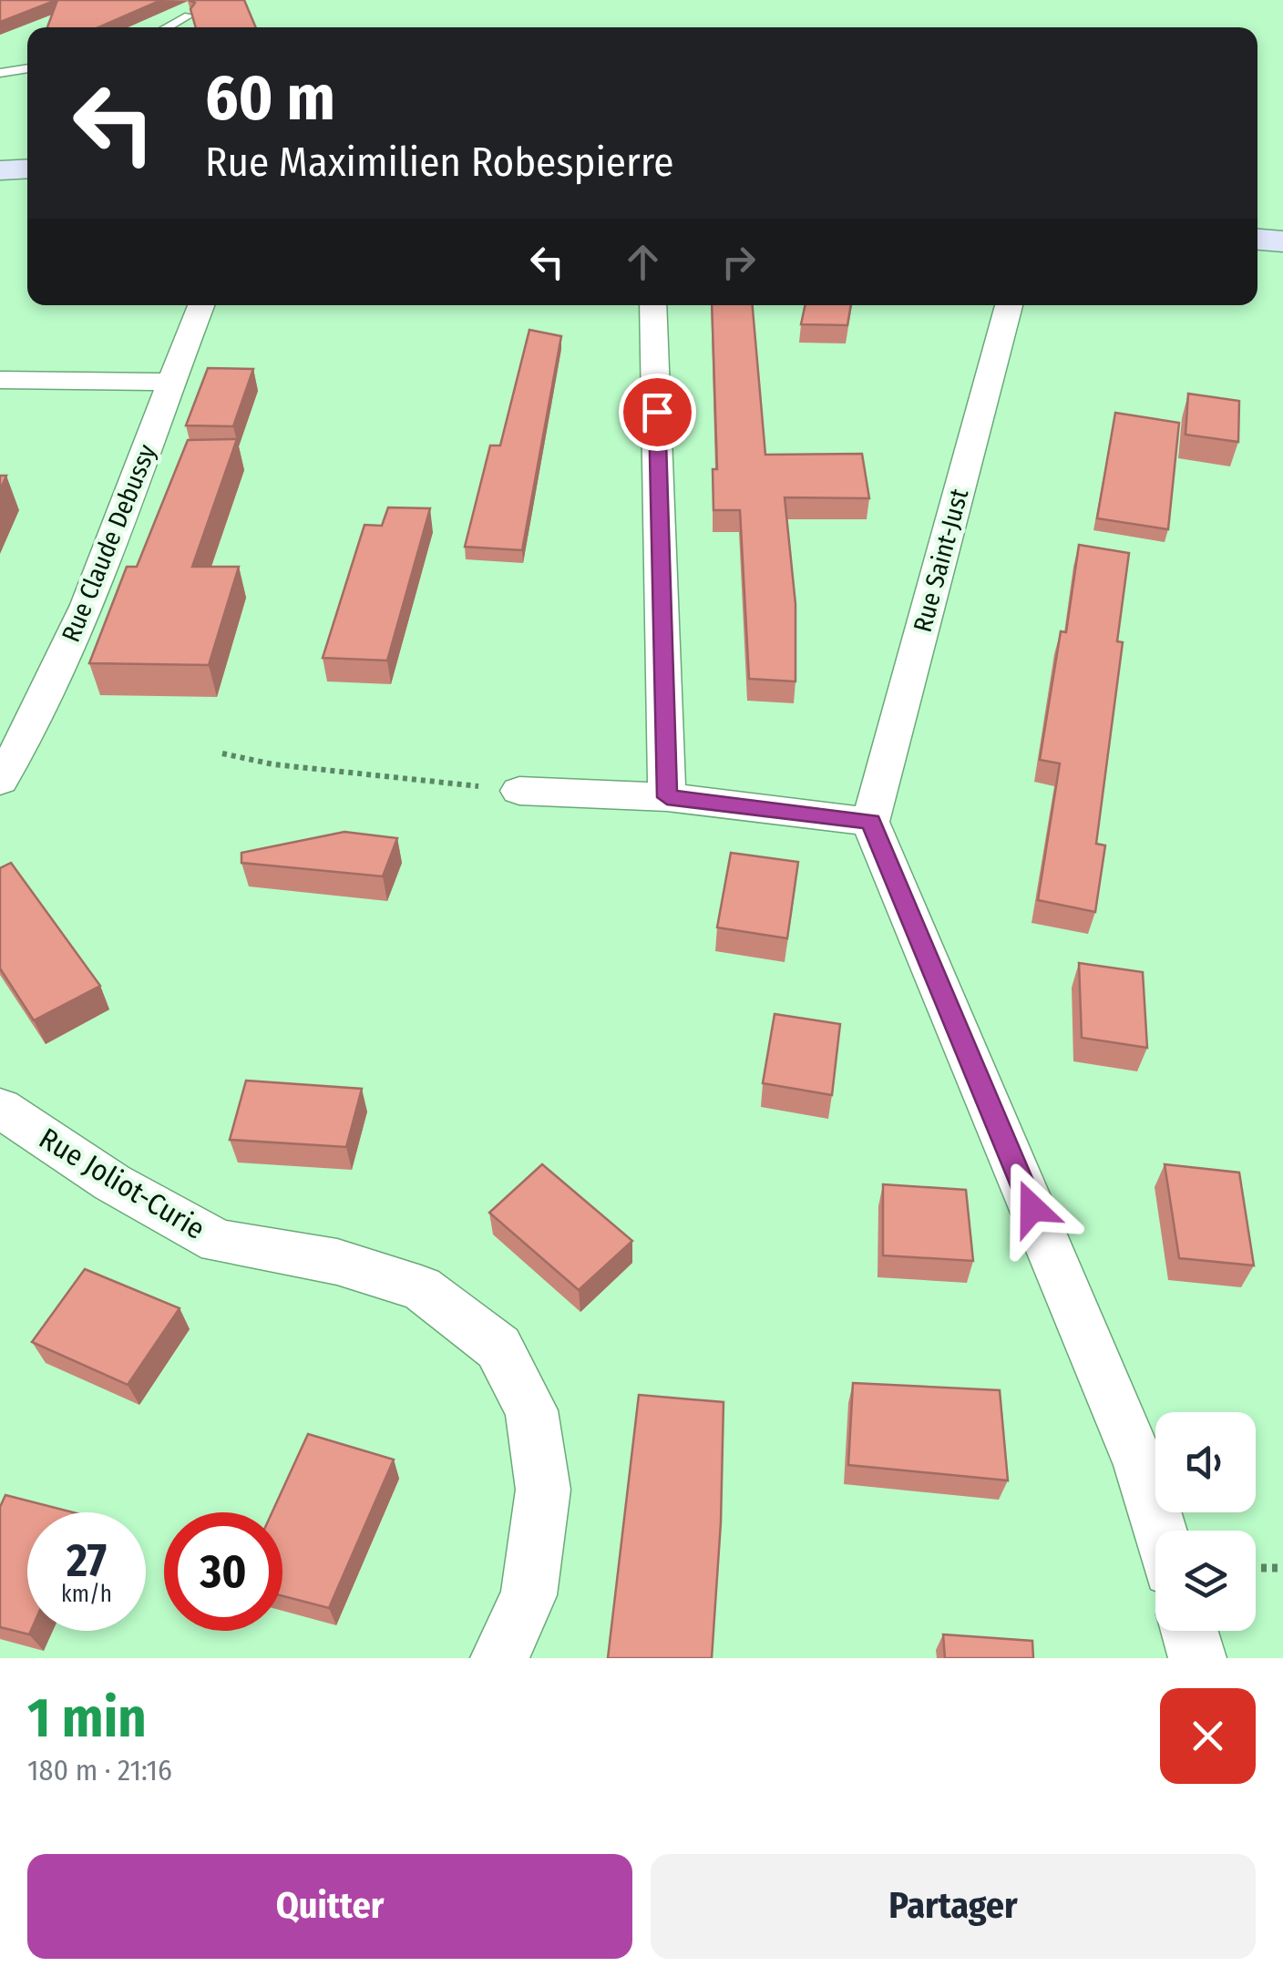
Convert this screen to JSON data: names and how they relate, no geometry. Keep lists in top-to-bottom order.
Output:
{
  "streets": {
    "street": ["Rue Claude Debussy", "Rue Saint-Just", "Rue Joliot-Curie"]
  },
  "page": {
    "turn": ["60 m", "Rue Maximilien Robespierre"],
    "speed": "27 km/h",
    "limit": "30",
    "heading": ["1 min", "180 m · 21:16"],
    "buttons": ["Quitter", "Partager"]
  }
}
